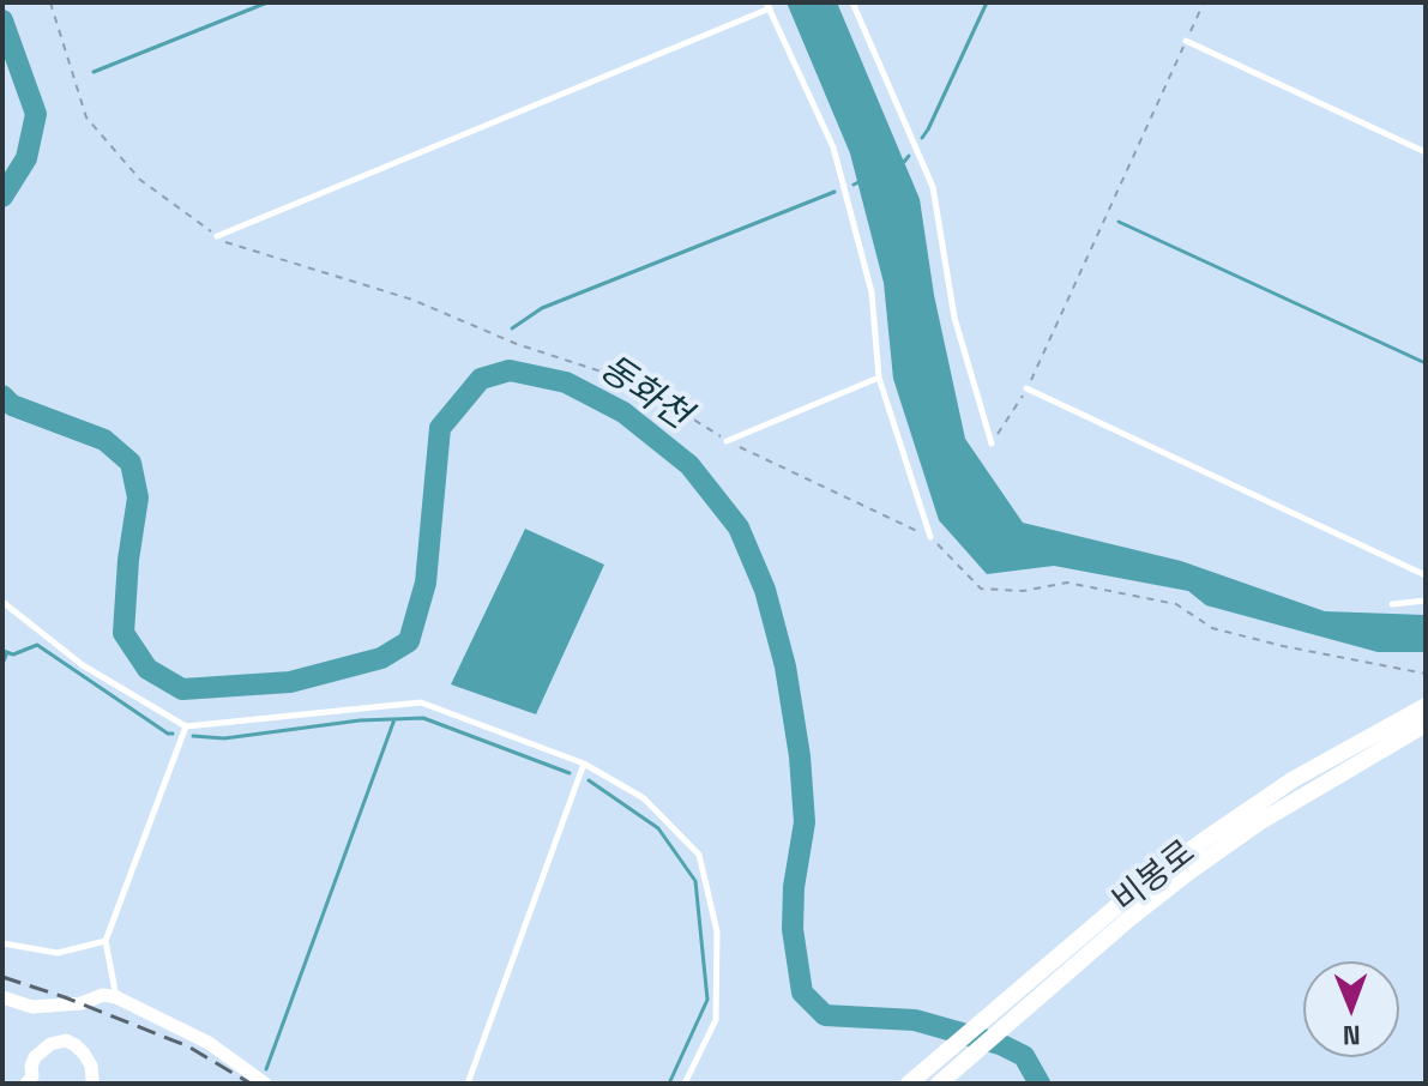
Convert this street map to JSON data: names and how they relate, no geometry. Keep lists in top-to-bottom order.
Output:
{
  "streets": {
    "street": ["비봉로"]
  },
  "water": ["동화천"],
  "north": "bottom"
}
